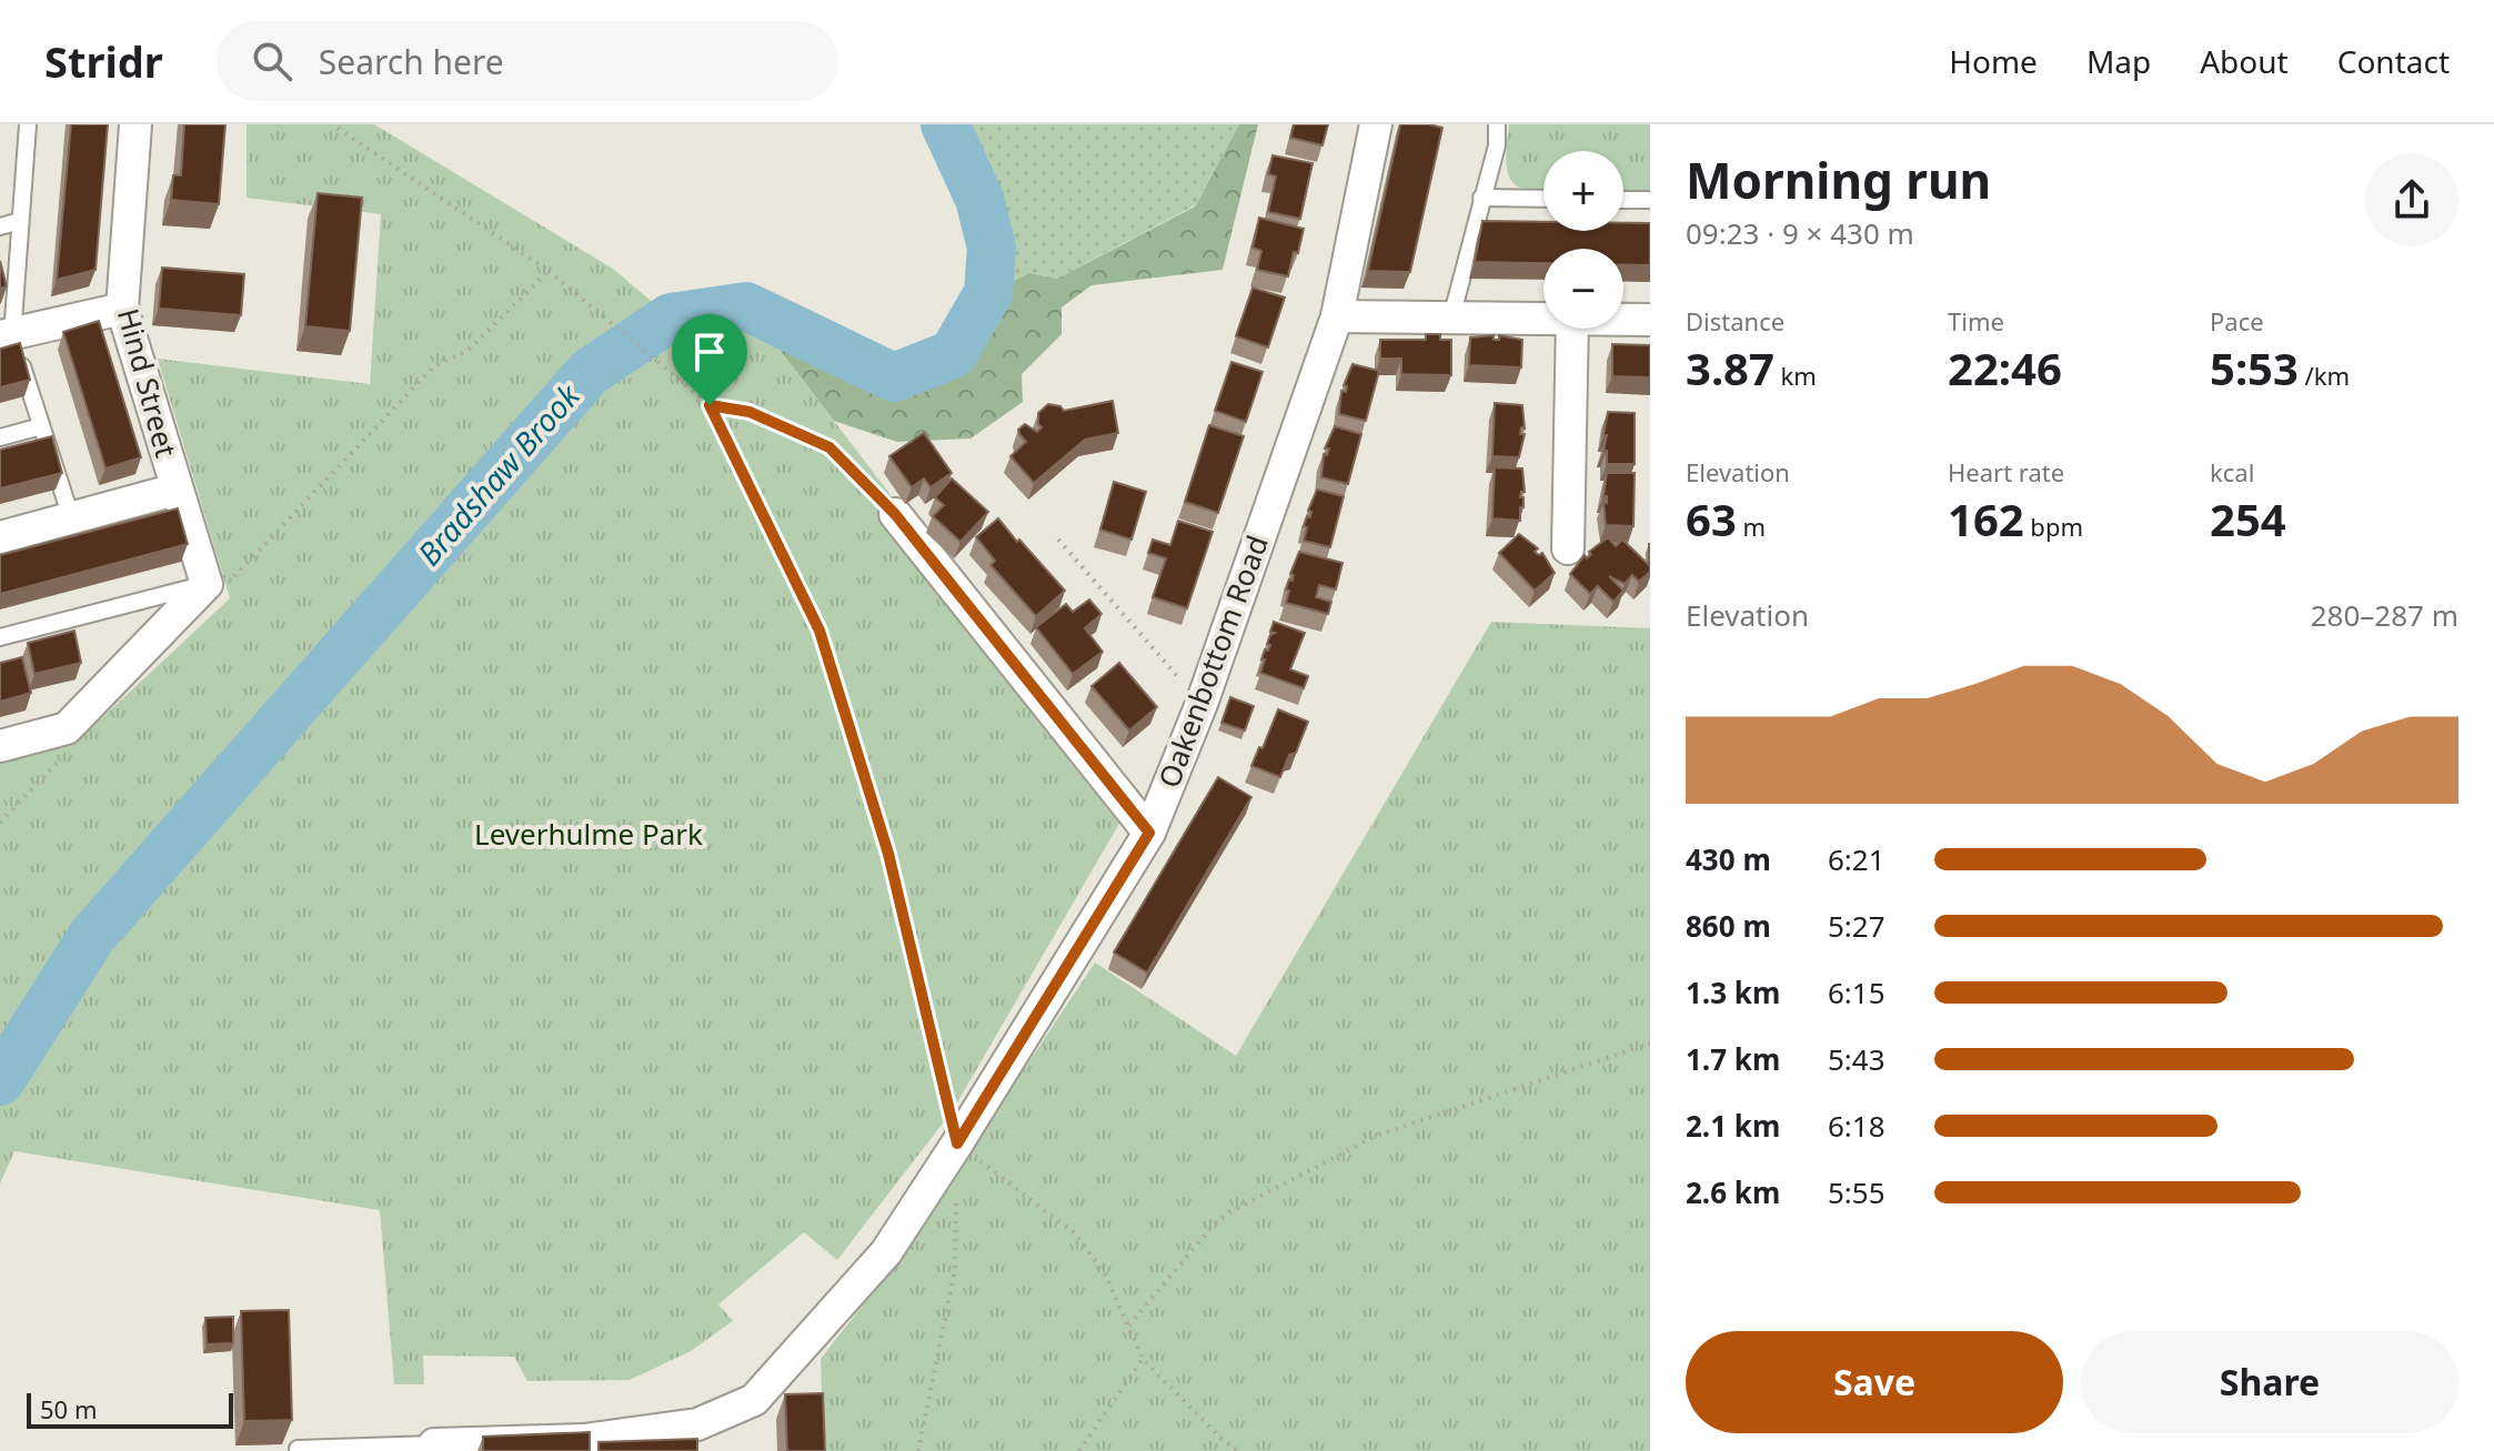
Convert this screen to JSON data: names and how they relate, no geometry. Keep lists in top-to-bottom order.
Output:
{
  "streets": {
    "street": ["Hind Street", "Oakenbottom Road"]
  },
  "water": ["Bradshaw Brook"],
  "parks": ["Leverhulme Park"],
  "scale_bar": "50 m",
  "page": {
    "header": "Stridr",
    "search": "Search here",
    "nav": [
      "Home",
      "Map",
      "About",
      "Contact"
    ],
    "heading": ["Morning run", "09:23 · 9 × 430 m"],
    "map_buttons": ["+", "−"],
    "stats": [
      ["Distance", "3.87 km"],
      ["Time", "22:46"],
      ["Pace", "5:53 /km"],
      ["Elevation", "63 m"],
      ["Heart rate", "162 bpm"],
      ["kcal", "254"]
    ],
    "chart": ["Elevation", "280–287 m"],
    "list": [
      {
        "name": "430 m",
        "note": "6:21"
      },
      {
        "name": "860 m",
        "note": "5:27"
      },
      {
        "name": "1.3 km",
        "note": "6:15"
      },
      {
        "name": "1.7 km",
        "note": "5:43"
      },
      {
        "name": "2.1 km",
        "note": "6:18"
      },
      {
        "name": "2.6 km",
        "note": "5:55"
      }
    ],
    "buttons": ["Save", "Share"],
    "scale": "50 m"
  }
}
